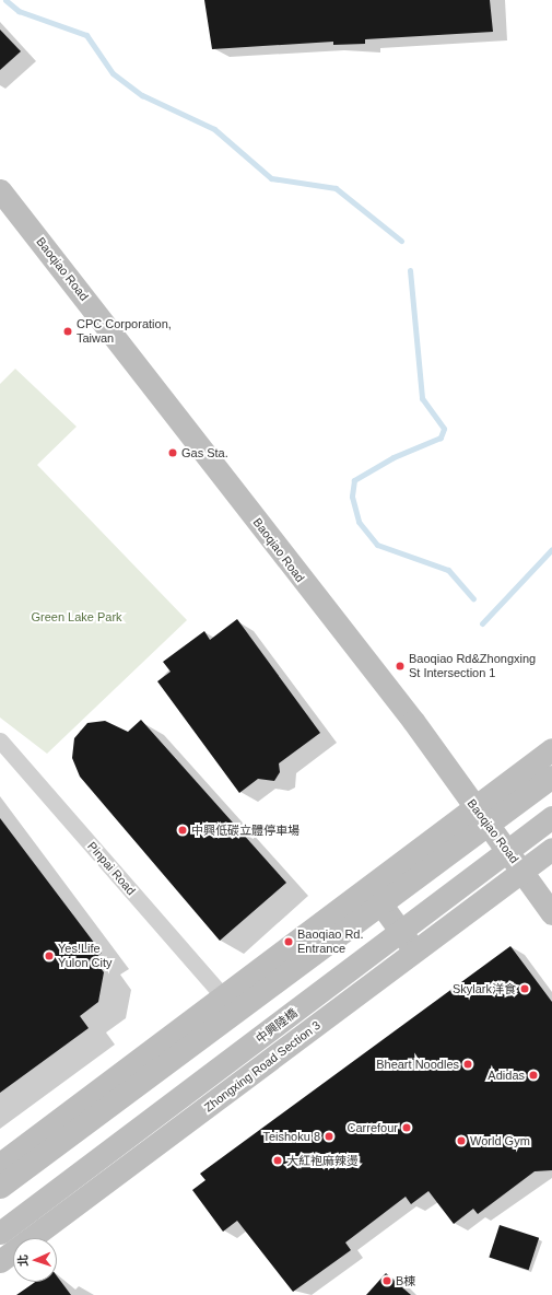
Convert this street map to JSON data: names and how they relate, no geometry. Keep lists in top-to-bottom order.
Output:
{
  "streets": {
    "street": [
      "Baoqiao Road",
      "Pinpai Road",
      "中興陸橋",
      "Zhongxing Road Section 3"
    ]
  },
  "crossings": [
    ["Baoqiao Road", "Zhongxing Road Section 3"]
  ],
  "parks": ["Green Lake Park"],
  "places": [
    "CPC Corporation, Taiwan",
    "Gas Sta.",
    "Baoqiao Rd&Zhongxing St Intersection 1",
    "中興低碳立體停車場",
    "Baoqiao Rd. Entrance",
    "Yes!Life Yulon City",
    "Skylark洋食",
    "Bheart Noodles",
    "Adidas",
    "Carrefour",
    "Teishoku 8",
    "World Gym",
    "大紅袍麻辣燙",
    "B棟"
  ],
  "north": "left"
}
